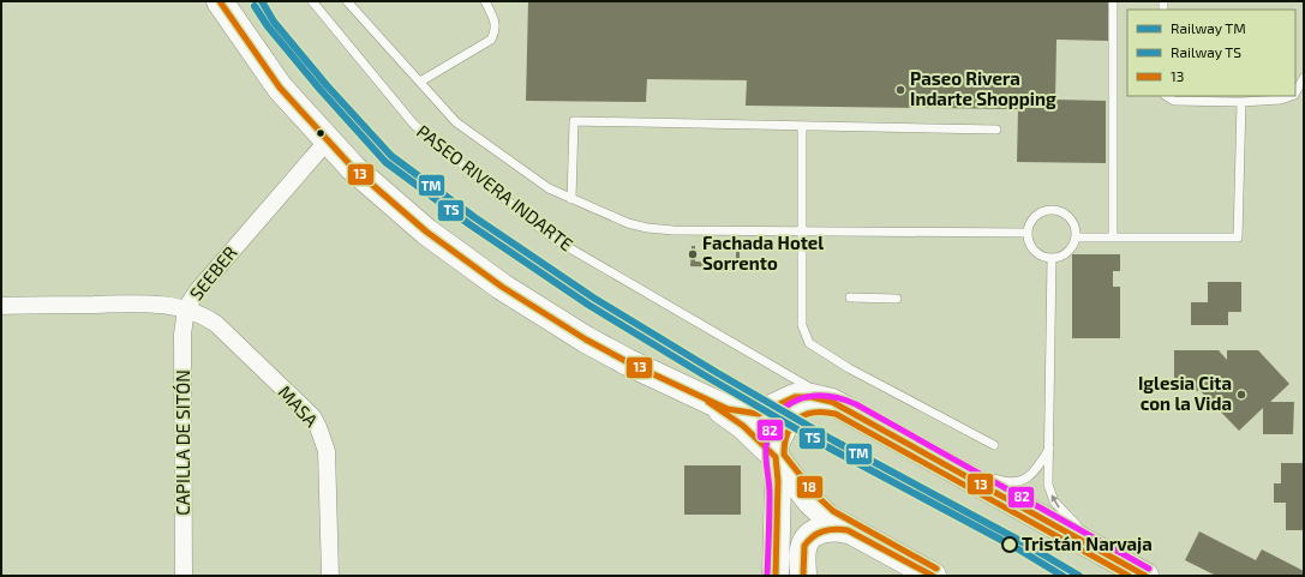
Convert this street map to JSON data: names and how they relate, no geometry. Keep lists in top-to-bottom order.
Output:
{
  "streets": {
    "street": ["SEEBER", "MASA", "CAPILLA DE SITÓN"],
    "lane": ["PASEO RIVERA INDARTE"]
  },
  "crossings": [
    ["SEEBER", "MASA"],
    ["SEEBER", "CAPILLA DE SITÓN"],
    ["MASA", "CAPILLA DE SITÓN"]
  ],
  "places": [
    "Paseo Rivera Indarte Shopping",
    "Fachada Hotel Sorrento",
    "Iglesia Cita con la Vida",
    "Tristán Narvaja"
  ],
  "lines": [
    "rail line TM",
    "transit line 13",
    "rail line TS",
    "transit line 82",
    "transit line 18"
  ],
  "legend": ["Railway TM", "Railway TS", "13"]
}
